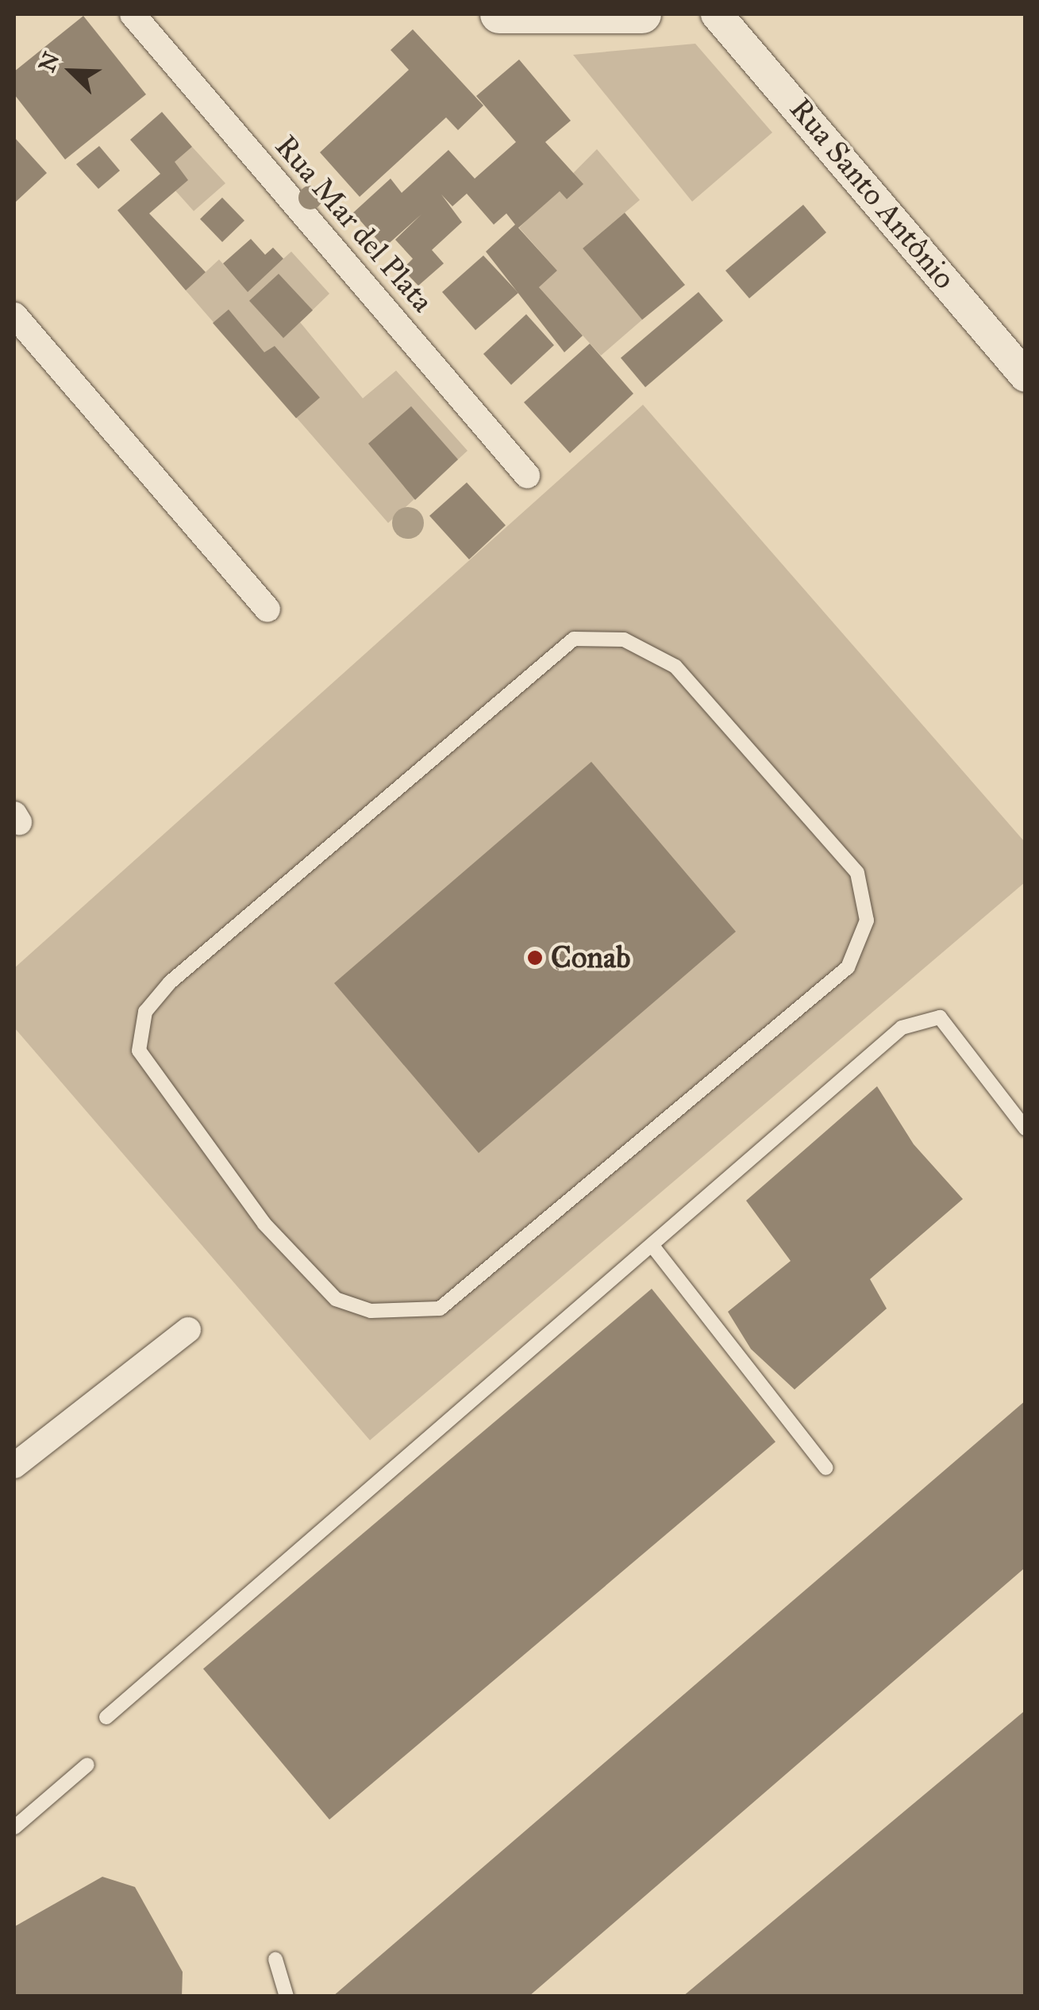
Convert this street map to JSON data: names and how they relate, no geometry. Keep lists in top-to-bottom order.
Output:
{
  "streets": {
    "street": ["Rua Santo Antônio", "Rua Mar del Plata"]
  },
  "places": ["Conab"],
  "north": "top left"
}
